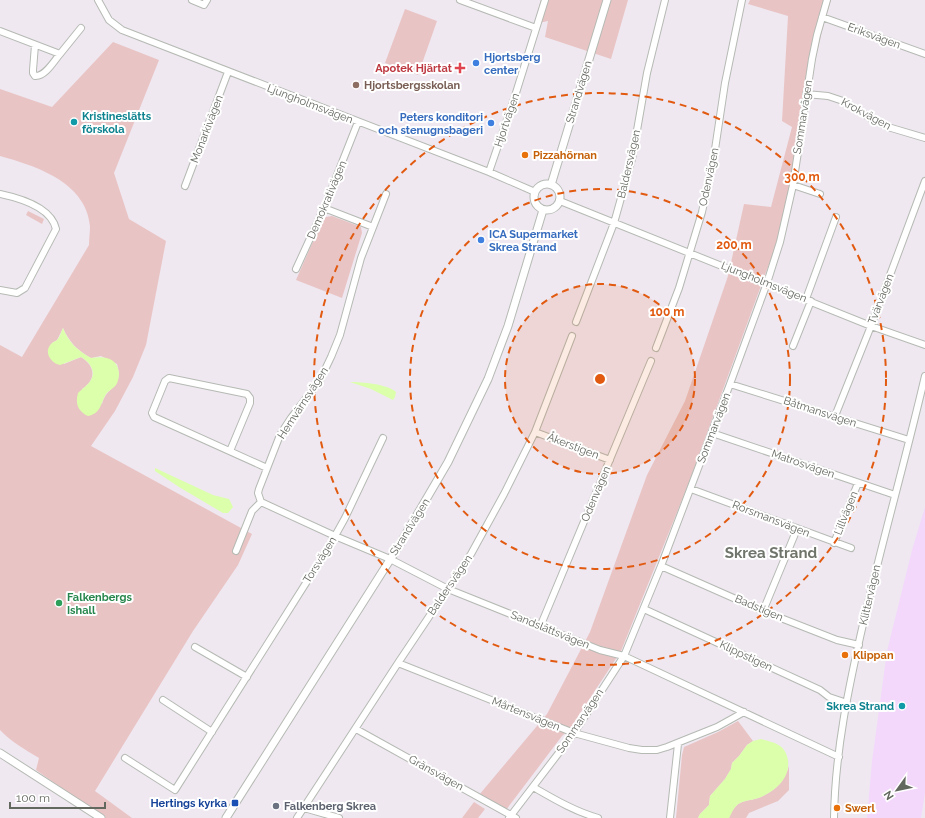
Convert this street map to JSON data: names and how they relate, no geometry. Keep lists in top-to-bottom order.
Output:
{
  "streets": {
    "street": [
      "Eriksvägen",
      "Strandvägen",
      "Ljungholmsvägen",
      "Krokvägen",
      "Sommarvägen",
      "Hjortvägen",
      "Monarkivägen",
      "Baldersvägen",
      "Odenvägen",
      "Demokrativägen",
      "Tvärvägen",
      "Hemvärnsvägen",
      "Båtmansvägen",
      "Åkerstigen",
      "Matrosvägen",
      "Lillvägen",
      "Rorsmansvägen",
      "Torsvägen",
      "Klittervägen",
      "Badstigen",
      "Sandslättsvägen",
      "Klippstigen",
      "Mårtensvägen",
      "Gränsvägen"
    ]
  },
  "crossings": [
    ["Eriksvägen", "Sommarvägen"],
    ["Strandvägen", "Ljungholmsvägen"],
    ["Strandvägen", "Sandslättsvägen"],
    ["Ljungholmsvägen", "Sommarvägen"],
    ["Ljungholmsvägen", "Hjortvägen"],
    ["Ljungholmsvägen", "Monarkivägen"],
    ["Ljungholmsvägen", "Baldersvägen"],
    ["Ljungholmsvägen", "Odenvägen"],
    ["Ljungholmsvägen", "Demokrativägen"],
    ["Ljungholmsvägen", "Tvärvägen"],
    ["Krokvägen", "Sommarvägen"],
    ["Sommarvägen", "Båtmansvägen"],
    ["Sommarvägen", "Matrosvägen"],
    ["Sommarvägen", "Rorsmansvägen"],
    ["Sommarvägen", "Badstigen"],
    ["Sommarvägen", "Sandslättsvägen"],
    ["Sommarvägen", "Klippstigen"],
    ["Sommarvägen", "Mårtensvägen"],
    ["Sommarvägen", "Gränsvägen"],
    ["Baldersvägen", "Åkerstigen"],
    ["Baldersvägen", "Sandslättsvägen"],
    ["Baldersvägen", "Mårtensvägen"],
    ["Baldersvägen", "Gränsvägen"],
    ["Odenvägen", "Åkerstigen"],
    ["Odenvägen", "Sandslättsvägen"],
    ["Tvärvägen", "Båtmansvägen"],
    ["Hemvärnsvägen", "Sandslättsvägen"],
    ["Båtmansvägen", "Klittervägen"],
    ["Matrosvägen", "Lillvägen"],
    ["Matrosvägen", "Klittervägen"],
    ["Lillvägen", "Rorsmansvägen"],
    ["Torsvägen", "Sandslättsvägen"],
    ["Klittervägen", "Badstigen"],
    ["Klittervägen", "Sandslättsvägen"],
    ["Klittervägen", "Klippstigen"],
    ["Sandslättsvägen", "Mårtensvägen"]
  ],
  "districts": ["Skrea Strand"],
  "places": {
    "other": [
      "Hjortsberg center",
      "Hjortsbergsskolan",
      "Kristineslätts förskola",
      "Peters konditori och stenugnsbageri",
      "Pizzahörnan",
      "ICA Supermarket Skrea Strand",
      "Falkenbergs Ishall",
      "Klippan",
      "Skrea Strand",
      "Falkenberg Skrea",
      "Swerl"
    ],
    "health": ["Apotek Hjärtat"],
    "transit": ["Hertings kyrka"]
  },
  "scale_bar": "100 m",
  "north": "bottom left",
  "rings": ["300 m", "200 m", "100 m"]
}
